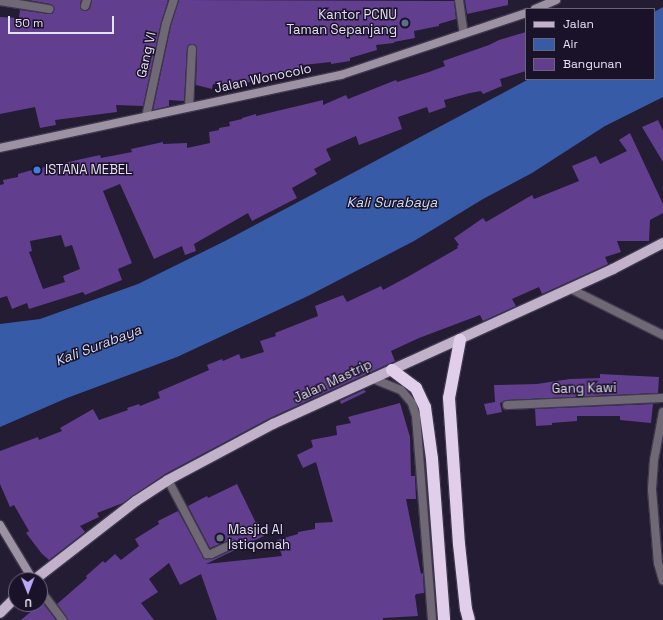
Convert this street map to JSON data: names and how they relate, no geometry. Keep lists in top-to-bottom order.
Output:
{
  "streets": {
    "main road": ["Jalan Wonocolo", "Jalan Mastrip"],
    "street": ["Gang VI", "Gang Kawi"]
  },
  "crossings": [
    ["Gang VI", "Jalan Wonocolo"]
  ],
  "water": ["Kali Surabaya"],
  "places": ["Kantor PCNU Taman Sepanjang", "ISTANA MEBEL", "Masjid Al Istiqomah"],
  "legend": ["Jalan", "Air", "Bangunan"],
  "scale_bar": "50 m",
  "north": "bottom"
}
